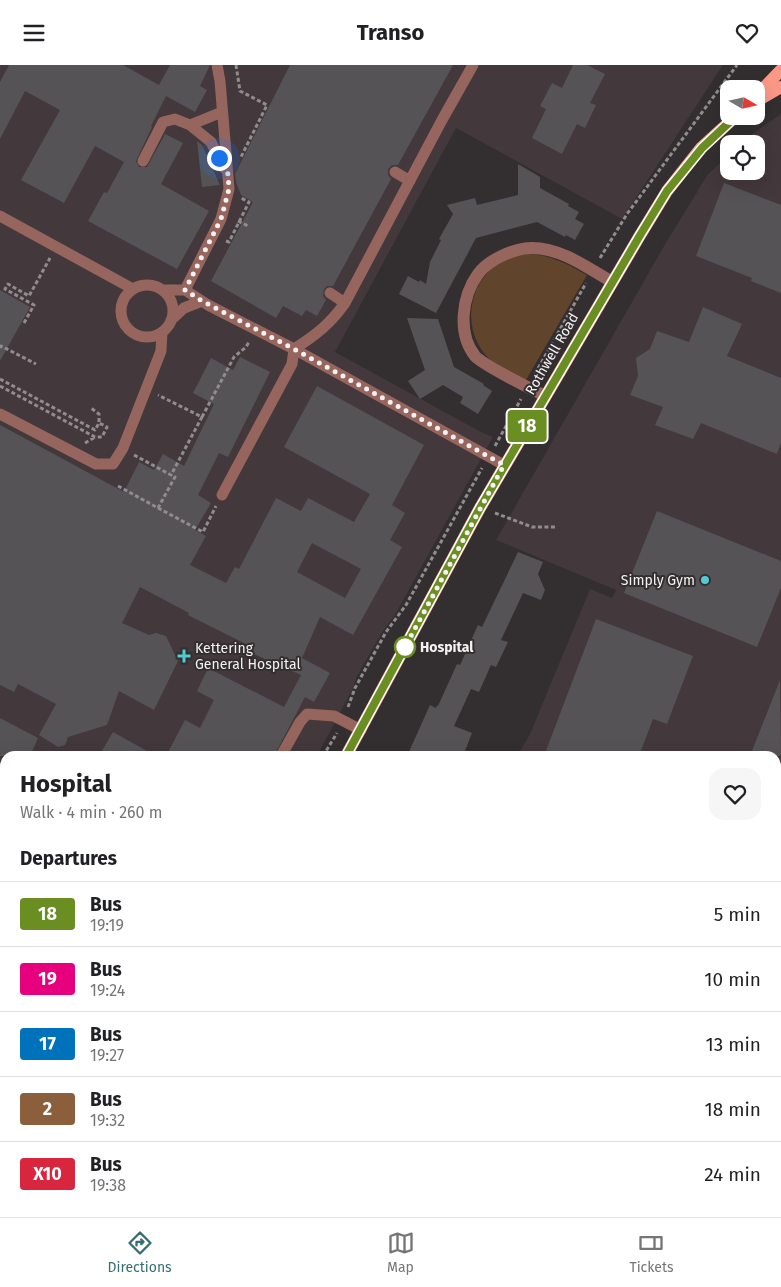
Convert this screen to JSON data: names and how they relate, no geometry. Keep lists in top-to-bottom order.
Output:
{
  "streets": {
    "main road": ["Rothwell Road"]
  },
  "places": {
    "other": ["Simply Gym", "Hospital"],
    "health": ["Kettering General Hospital"]
  },
  "lines": ["bus line 18"],
  "north": "right",
  "page": {
    "header": "Transo",
    "on_map": "18",
    "heading": [
      ["Hospital", "Walk · 4 min · 260 m"],
      "Departures"
    ],
    "list": [
      {
        "mark": "18",
        "name": "Bus",
        "note": "19:19",
        "value": "5 min"
      },
      {
        "mark": "19",
        "name": "Bus",
        "note": "19:24",
        "value": "10 min"
      },
      {
        "mark": "17",
        "name": "Bus",
        "note": "19:27",
        "value": "13 min"
      },
      {
        "mark": "2",
        "name": "Bus",
        "note": "19:32",
        "value": "18 min"
      },
      {
        "mark": "X10",
        "name": "Bus",
        "note": "19:38",
        "value": "24 min"
      }
    ],
    "tabs": ["Directions", "Map", "Tickets"]
  }
}
